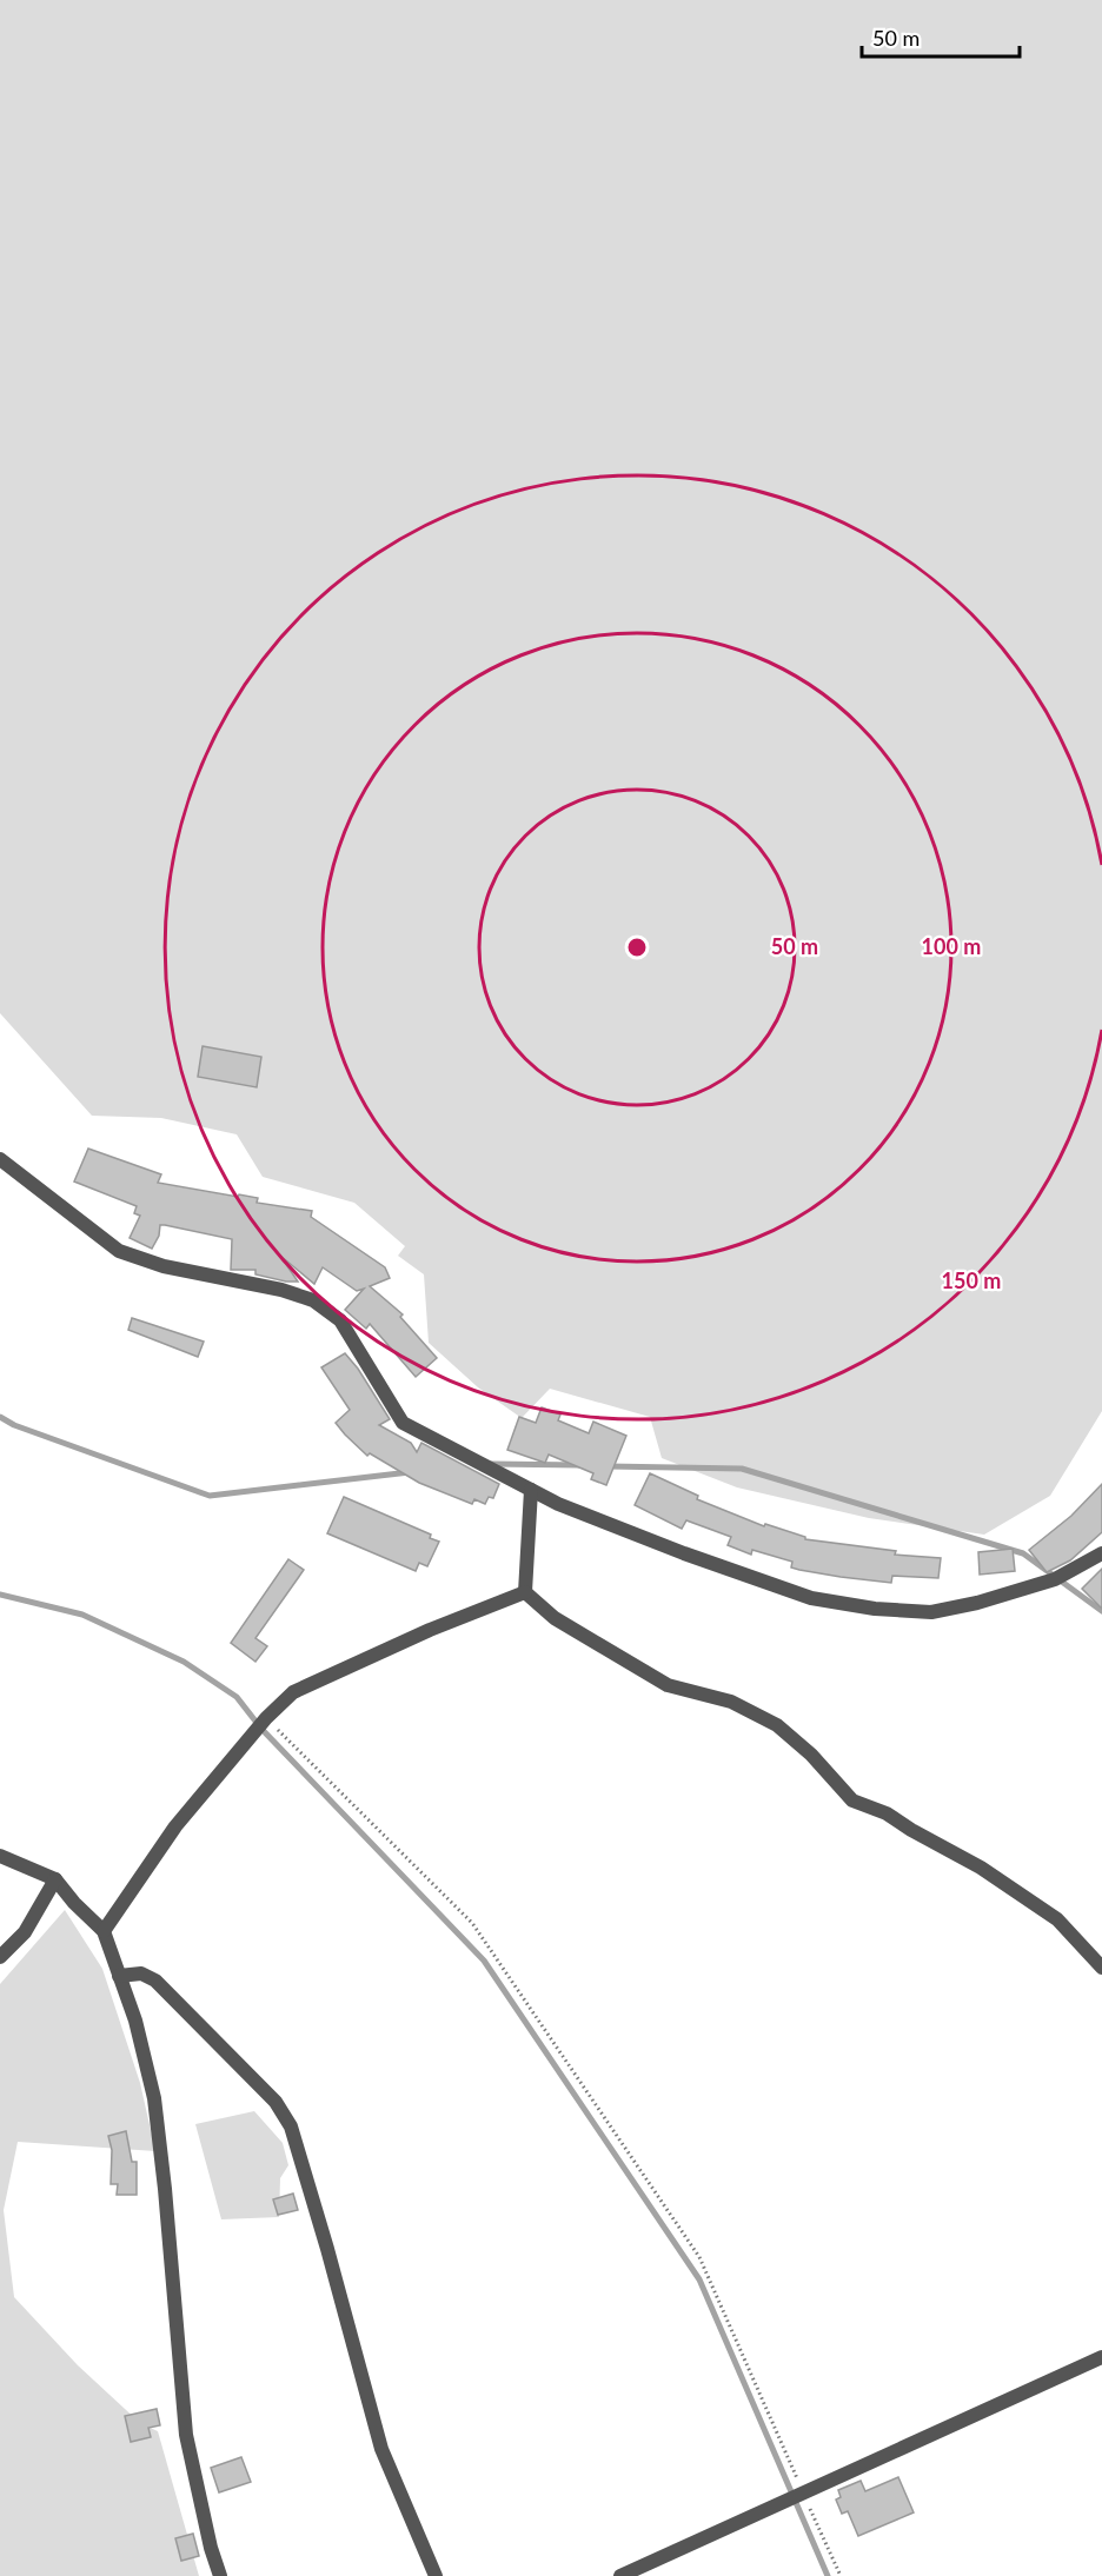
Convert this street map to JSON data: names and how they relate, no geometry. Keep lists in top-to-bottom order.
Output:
{
  "scale_bar": "50 m",
  "rings": ["50 m", "100 m", "150 m"]
}
